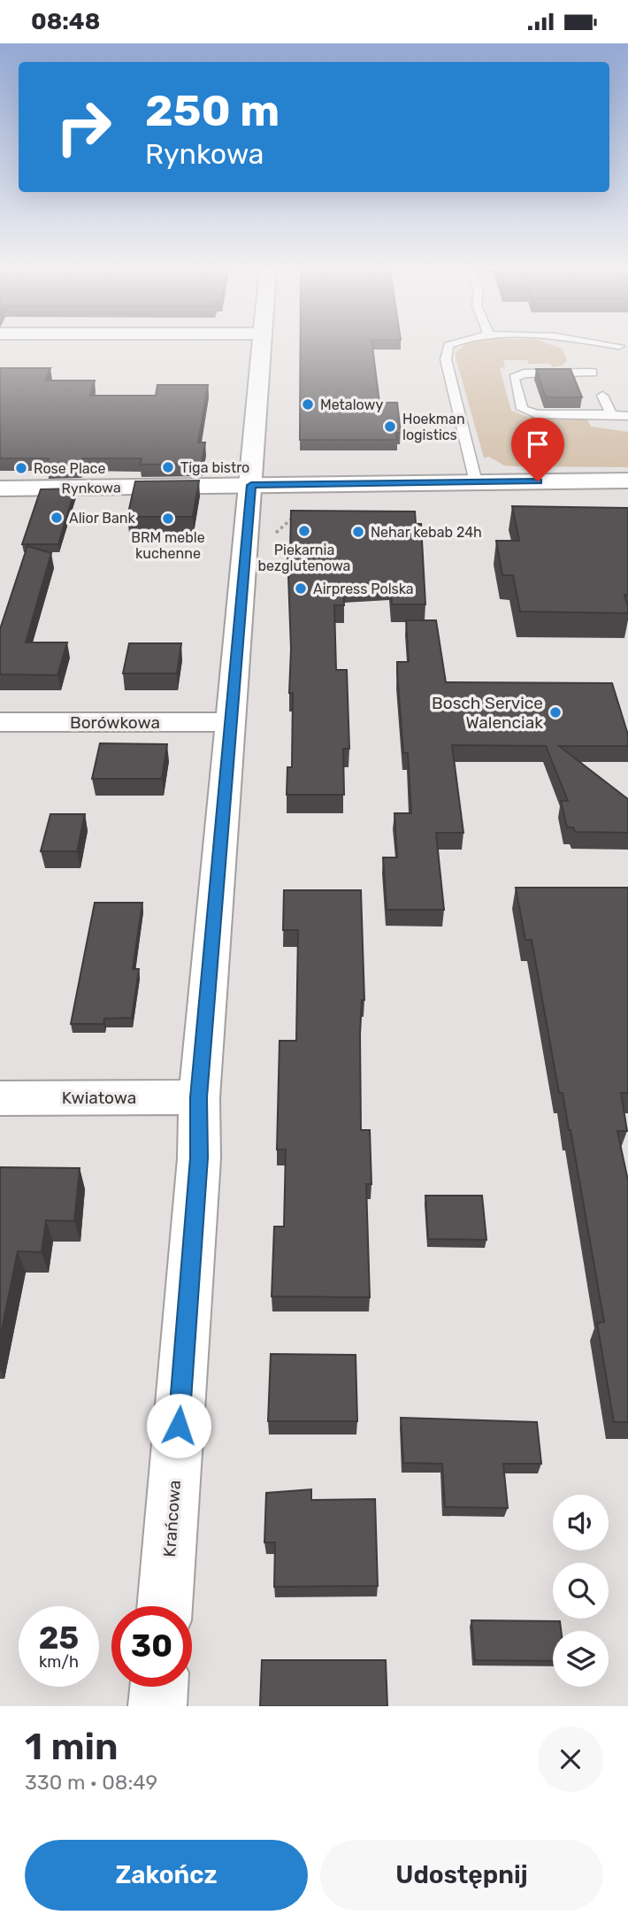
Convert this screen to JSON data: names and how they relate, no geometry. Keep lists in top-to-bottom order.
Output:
{
  "streets": {
    "street": [
      "Rynkowa",
      "Borówkowa",
      "Kwiatowa",
      "Krańcowa"
    ]
  },
  "crossings": [
    ["Rynkowa", "Krańcowa"],
    ["Borówkowa", "Krańcowa"],
    ["Kwiatowa", "Krańcowa"]
  ],
  "places": [
    "Metalowy",
    "Hoekman logistics",
    "Tiga bistro",
    "Rose Place",
    "Alior Bank",
    "BRM meble kuchenne",
    "Piekarnia bezglutenowa",
    "Nehar kebab 24h",
    "Airpress Polska",
    "Bosch Service Walenciak"
  ],
  "page": {
    "status": "08:48",
    "turn": ["250 m", "Rynkowa"],
    "speed": "25 km/h",
    "limit": "30",
    "heading": ["1 min", "330 m · 08:49"],
    "buttons": ["Zakończ", "Udostępnij"]
  }
}
